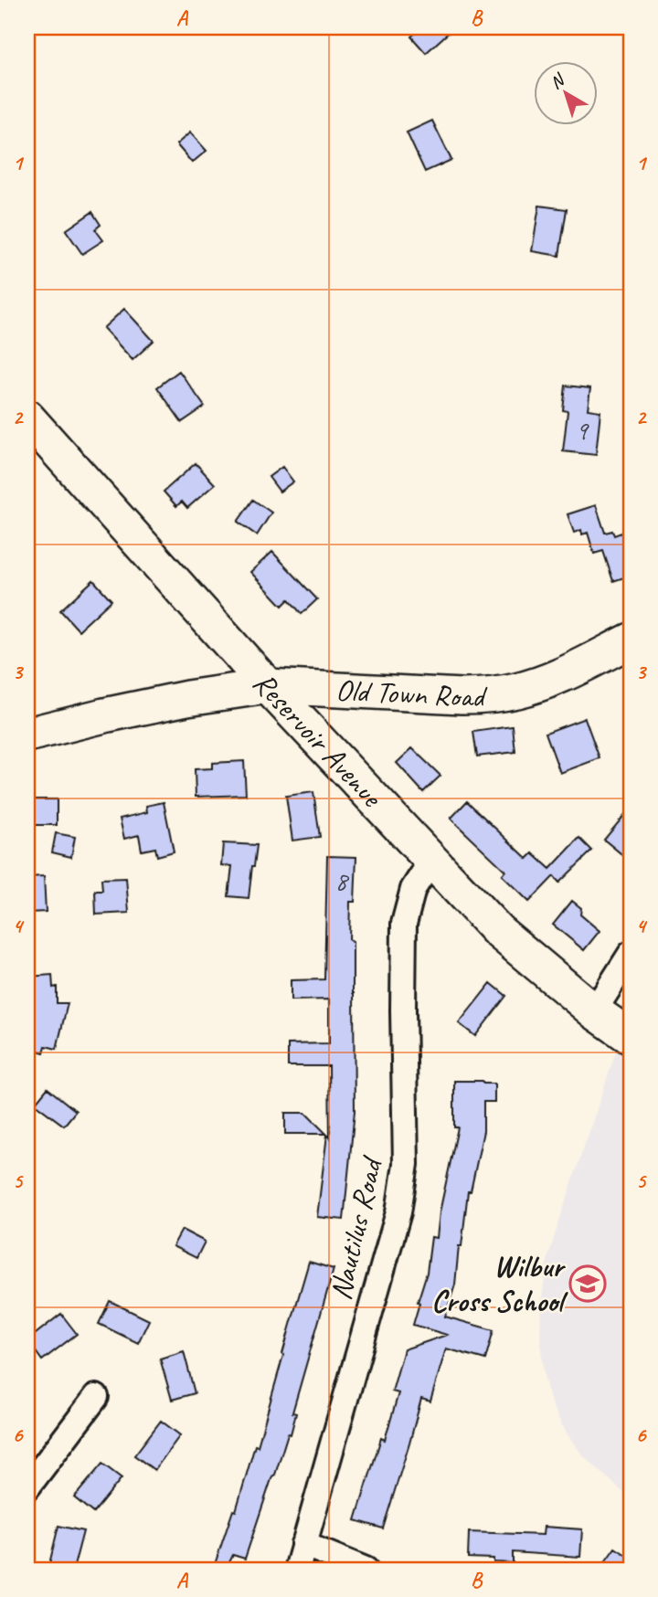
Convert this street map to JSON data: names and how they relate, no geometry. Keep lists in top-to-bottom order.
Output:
{
  "streets": {
    "main road": ["Old Town Road", "Reservoir Avenue"],
    "street": ["Nautilus Road"]
  },
  "crossings": [
    ["Old Town Road", "Reservoir Avenue"],
    ["Reservoir Avenue", "Nautilus Road"]
  ],
  "places": {
    "school or university": ["Wilbur Cross School"]
  },
  "house_numbers": ["9", "8"],
  "north": "top left",
  "grid": {
    "columns": ["A", "B"],
    "rows": [
      "1",
      "2",
      "3",
      "4",
      "5",
      "6"
    ]
  }
}
